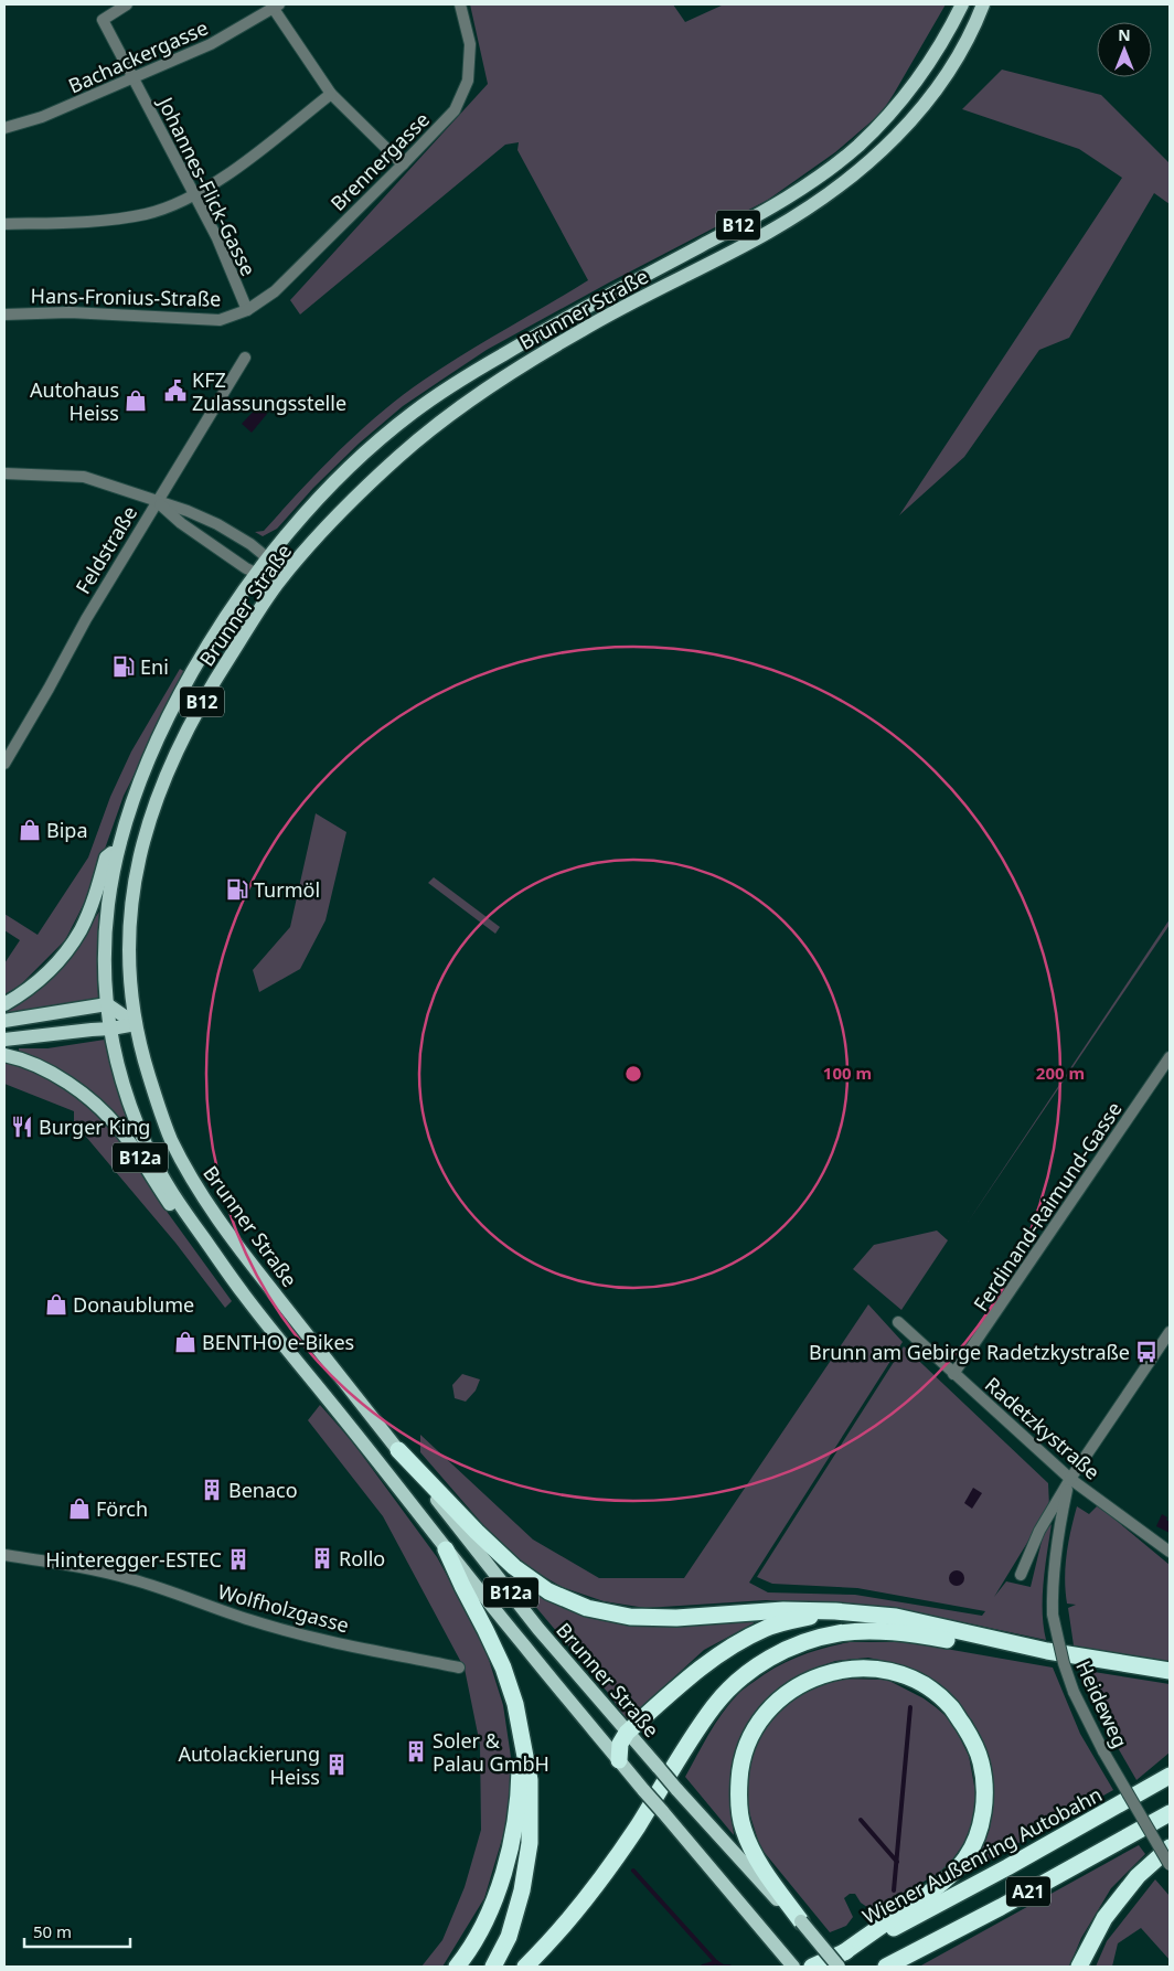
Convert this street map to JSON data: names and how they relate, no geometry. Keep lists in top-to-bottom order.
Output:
{
  "streets": {
    "highway": ["Wiener Außenring Autobahn", "A21"],
    "main road": ["B12", "Brunner Straße", "B12a"],
    "street": [
      "Bachackergasse",
      "Brennergasse",
      "Johannes-Flick-Gasse",
      "Hans-Fronius-Straße",
      "Feldstraße",
      "Ferdinand-Raimund-Gasse",
      "Radetzkystraße",
      "Wolfholzgasse",
      "Heideweg"
    ]
  },
  "crossings": [
    ["Bachackergasse", "Johannes-Flick-Gasse"],
    ["Brennergasse", "Johannes-Flick-Gasse"],
    ["Brennergasse", "Hans-Fronius-Straße"],
    ["Johannes-Flick-Gasse", "Hans-Fronius-Straße"],
    ["Brunner Straße", "B12a"],
    ["Brunner Straße", "Wiener Außenring Autobahn"],
    ["Ferdinand-Raimund-Gasse", "Radetzkystraße"],
    ["Radetzkystraße", "Heideweg"]
  ],
  "places": {
    "public building": ["KFZ Zulassungsstelle"],
    "shop": [
      "Autohaus Heiss",
      "Bipa",
      "Donaublume",
      "BENTHO e-Bikes",
      "Förch"
    ],
    "fuel station": ["Eni", "Turmöl"],
    "restaurant": ["Burger King"],
    "bus stop": ["Brunn am Gebirge Radetzkystraße"],
    "building": [
      "Benaco",
      "Rollo",
      "Hinteregger-ESTEC",
      "Soler & Palau GmbH",
      "Autolackierung Heiss"
    ]
  },
  "scale_bar": "50 m",
  "north": "top",
  "rings": ["100 m", "200 m"]
}
